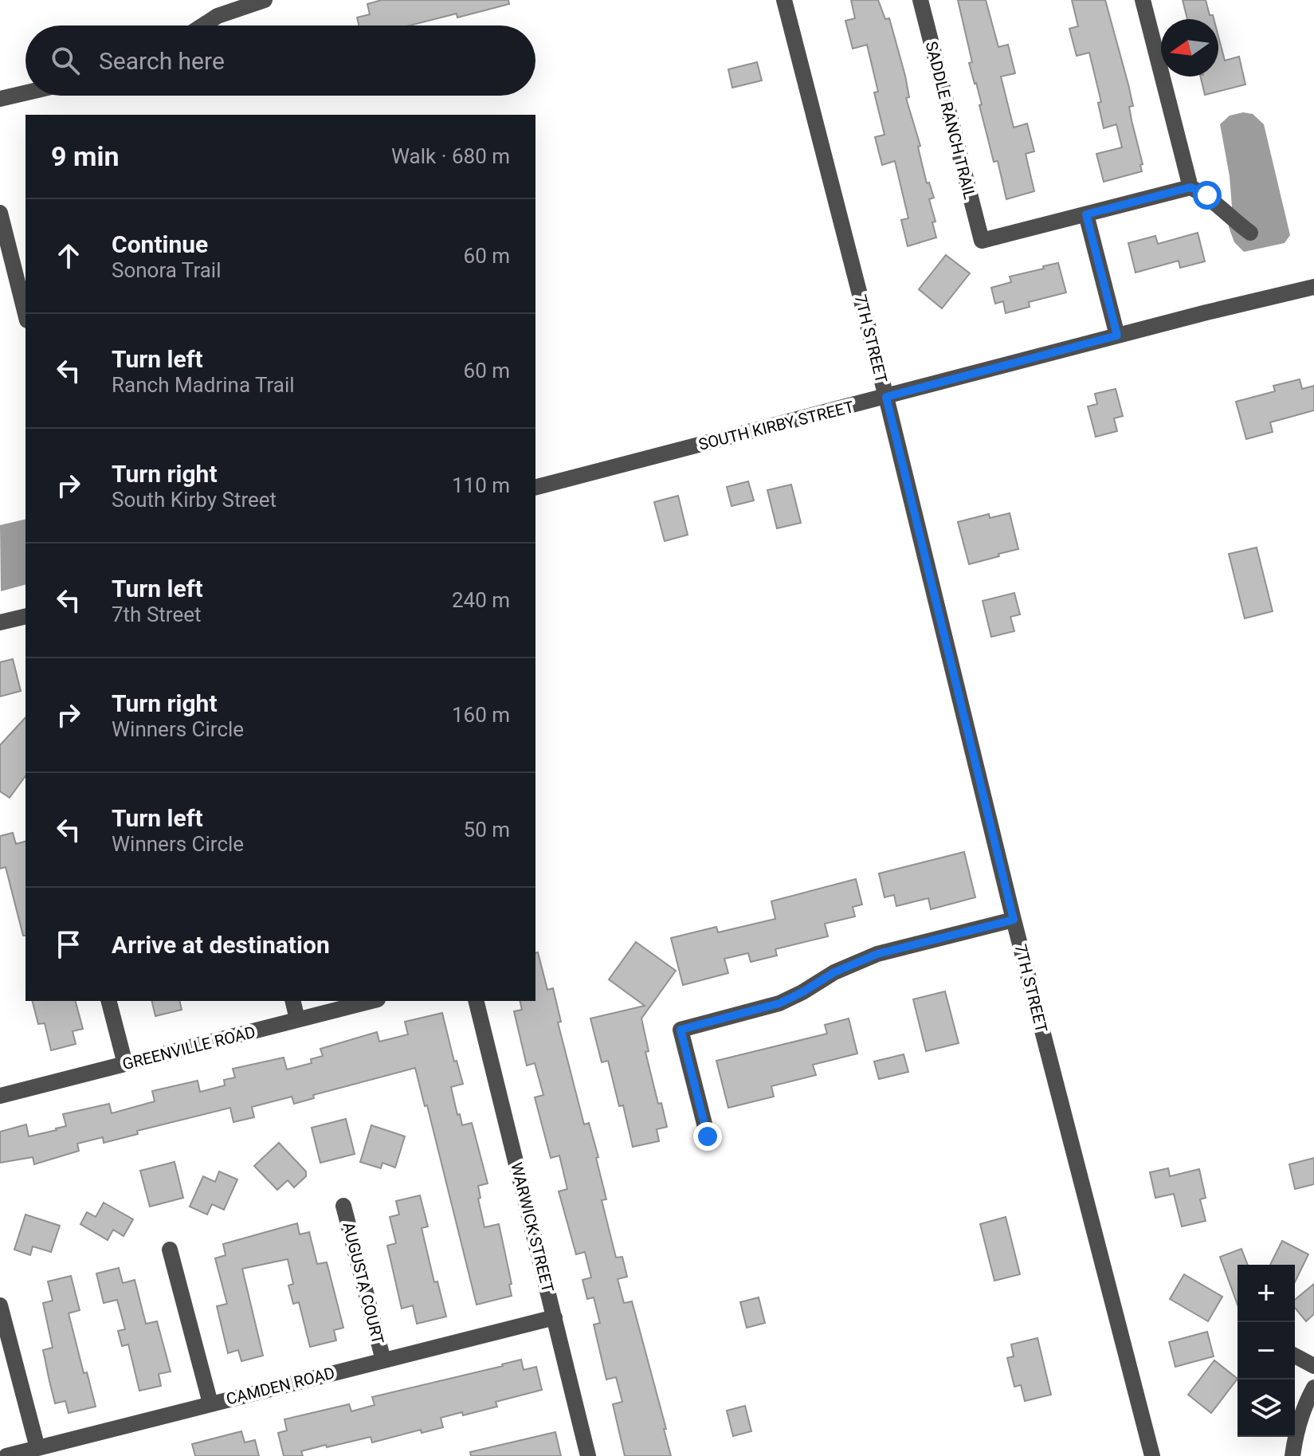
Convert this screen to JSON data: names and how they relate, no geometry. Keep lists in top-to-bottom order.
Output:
{
  "streets": {
    "street": [
      "SADDLE RANCH TRAIL",
      "7TH STREET",
      "SOUTH KIRBY STREET",
      "GREENVILLE ROAD",
      "WARWICK STREET",
      "AUGUSTA COURT",
      "CAMDEN ROAD"
    ]
  },
  "crossings": [
    ["7TH STREET", "SOUTH KIRBY STREET"],
    ["WARWICK STREET", "CAMDEN ROAD"],
    ["AUGUSTA COURT", "CAMDEN ROAD"]
  ],
  "north": "left",
  "page": {
    "search": "Search here",
    "heading": ["9 min", "Walk · 680 m"],
    "list": [
      ["Continue", "Sonora Trail", "60 m"],
      ["Turn left", "Ranch Madrina Trail", "60 m"],
      ["Turn right", "South Kirby Street", "110 m"],
      ["Turn left", "7th Street", "240 m"],
      ["Turn right", "Winners Circle", "160 m"],
      ["Turn left", "Winners Circle", "50 m"],
      "Arrive at destination"
    ],
    "map_buttons": ["+", "−"]
  }
}
